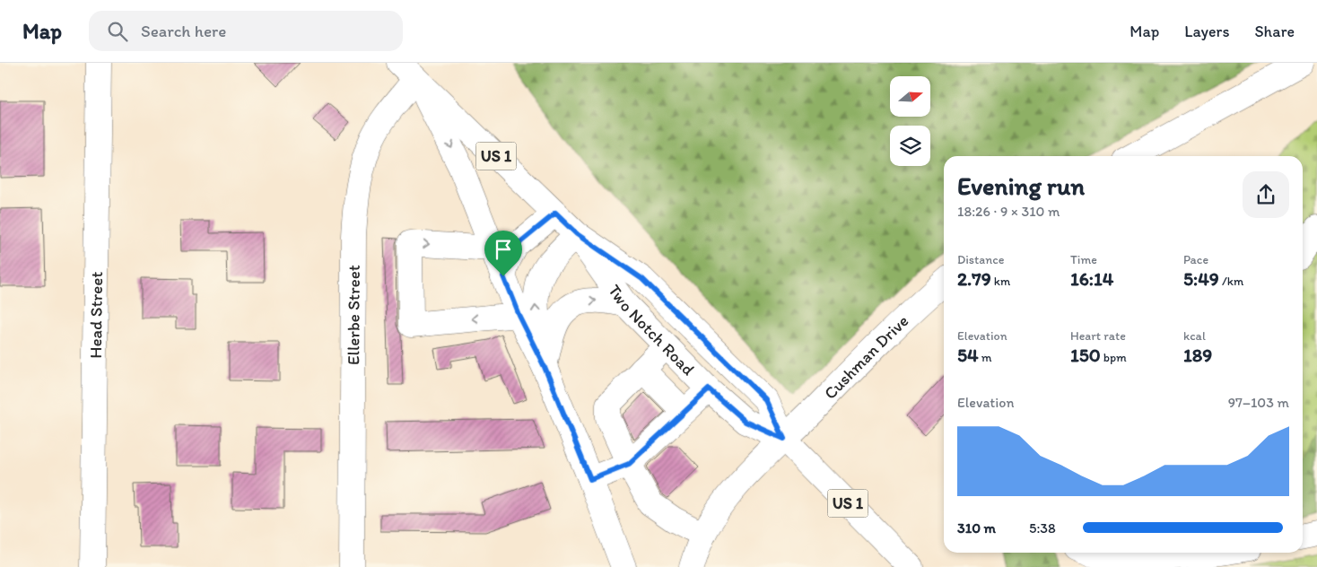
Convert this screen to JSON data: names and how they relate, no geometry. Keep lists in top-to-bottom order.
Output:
{
  "streets": {
    "street": [
      "US 1",
      "Head Street",
      "Ellerbe Street",
      "Two Notch Road",
      "Cushman Drive"
    ]
  },
  "crossings": [
    ["Ellerbe Street", "Two Notch Road"],
    ["Two Notch Road", "Cushman Drive"]
  ],
  "north": "right",
  "page": {
    "header": "Map",
    "search": "Search here",
    "nav": ["Map", "Layers", "Share"],
    "heading": ["Evening run", "18:26 · 9 × 310 m"],
    "stats": [
      ["Distance", "2.79 km"],
      ["Time", "16:14"],
      ["Pace", "5:49 /km"],
      ["Elevation", "54 m"],
      ["Heart rate", "150 bpm"],
      ["kcal", "189"]
    ],
    "chart": ["Elevation", "97–103 m"],
    "list": [
      {
        "name": "310 m",
        "note": "5:38"
      }
    ]
  }
}
